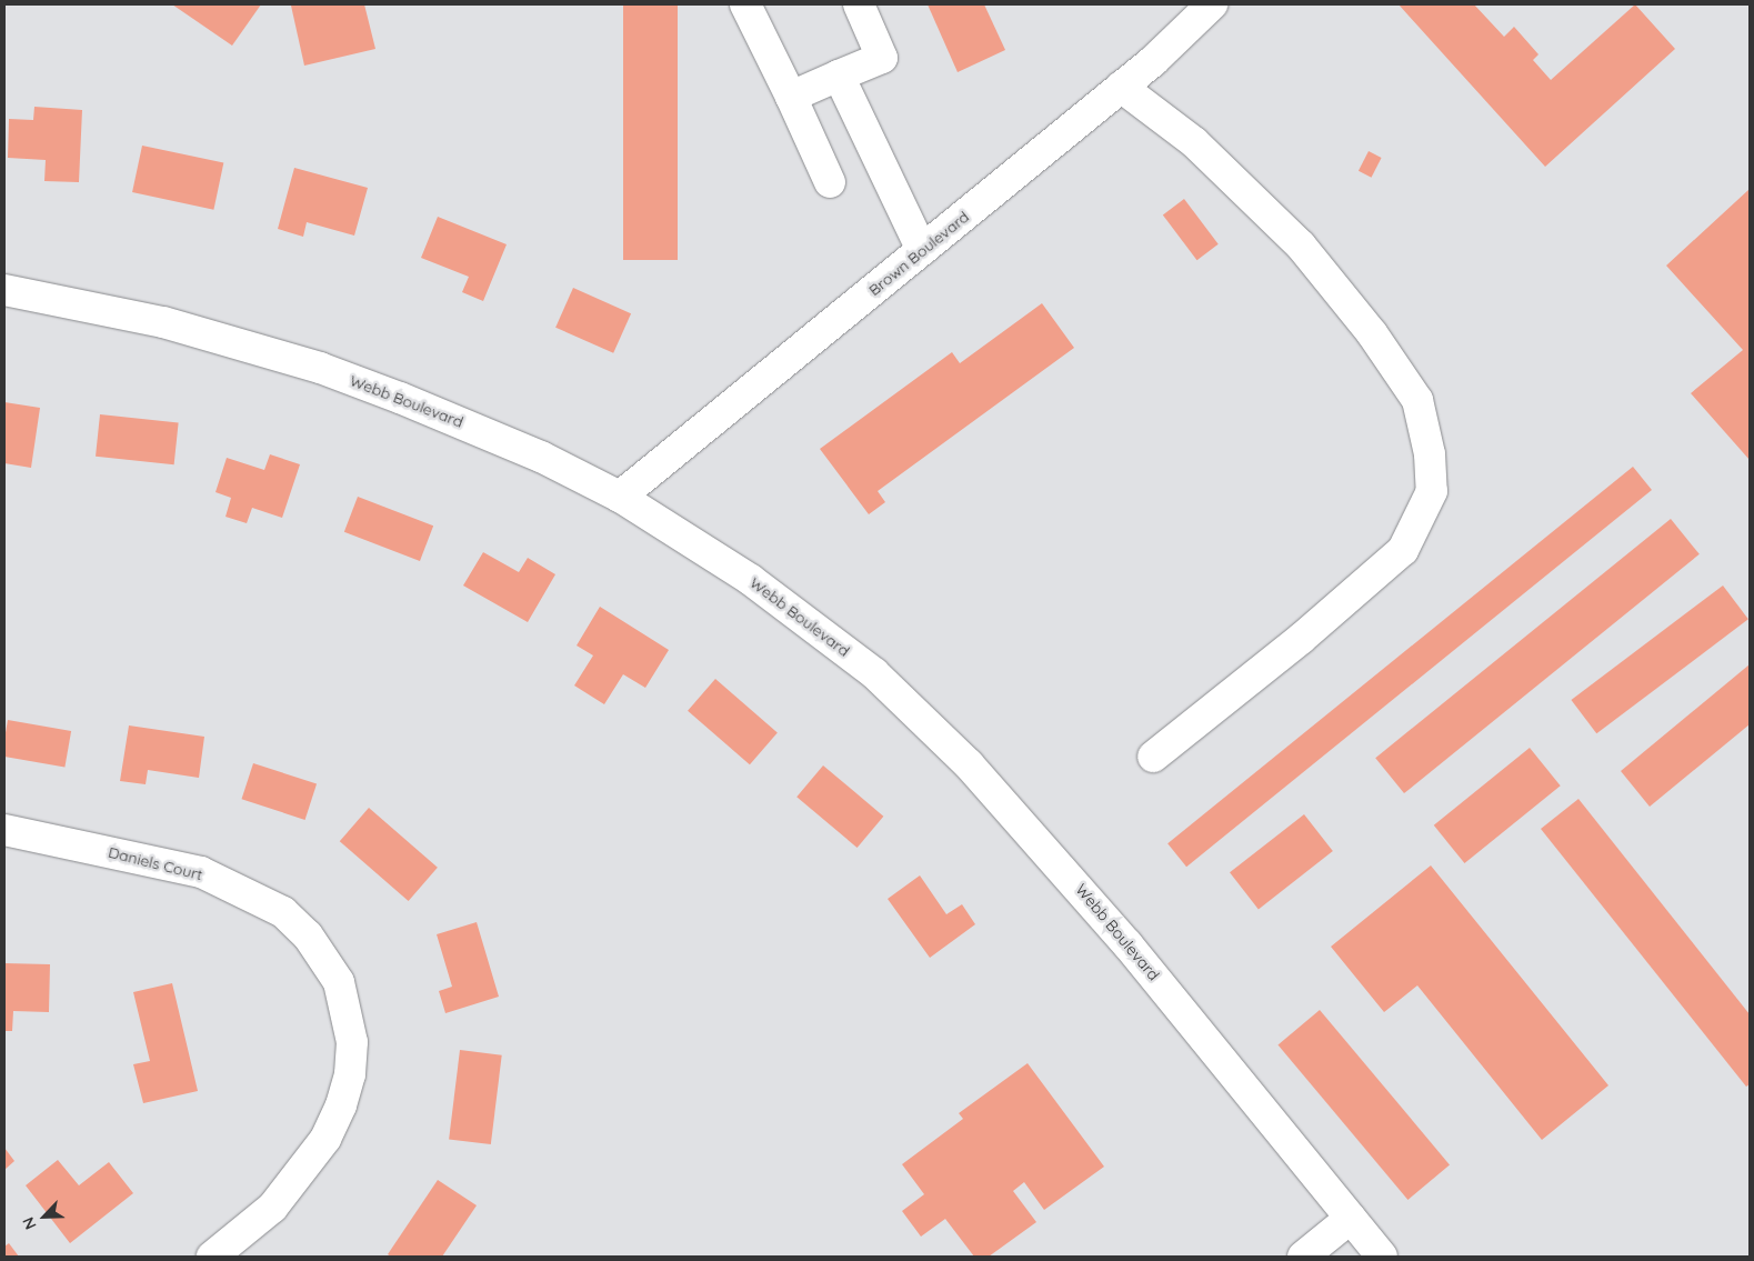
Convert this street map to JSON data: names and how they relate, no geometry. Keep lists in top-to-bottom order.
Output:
{
  "streets": {
    "street": ["Brown Boulevard", "Webb Boulevard", "Daniels Court"]
  },
  "crossings": [
    ["Brown Boulevard", "Webb Boulevard"]
  ],
  "north": "bottom left"
}
